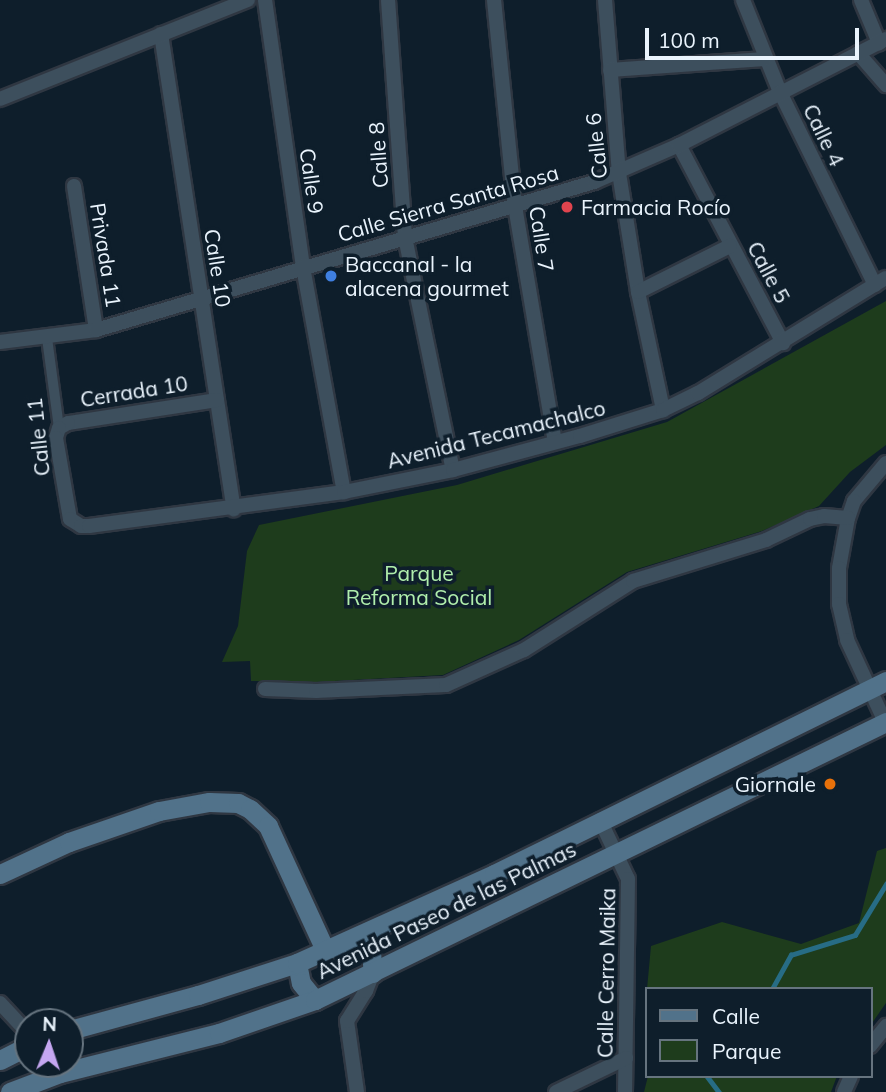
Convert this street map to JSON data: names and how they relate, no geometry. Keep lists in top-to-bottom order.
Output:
{
  "streets": {
    "main road": ["Avenida Paseo de las Palmas"],
    "street": [
      "Calle 4",
      "Calle 6",
      "Calle 8",
      "Calle 9",
      "Calle Sierra Santa Rosa",
      "Calle 7",
      "Privada 11",
      "Calle 10",
      "Calle 5",
      "Cerrada 10",
      "Avenida Tecamachalco",
      "Calle 11",
      "Calle Cerro Maika"
    ]
  },
  "crossings": [
    ["Calle 4", "Calle Sierra Santa Rosa"],
    ["Calle 4", "Avenida Tecamachalco"],
    ["Calle 6", "Calle Sierra Santa Rosa"],
    ["Calle 6", "Avenida Tecamachalco"],
    ["Calle 8", "Calle Sierra Santa Rosa"],
    ["Calle 8", "Avenida Tecamachalco"],
    ["Calle 9", "Calle Sierra Santa Rosa"],
    ["Calle 9", "Avenida Tecamachalco"],
    ["Calle Sierra Santa Rosa", "Calle 7"],
    ["Calle Sierra Santa Rosa", "Privada 11"],
    ["Calle Sierra Santa Rosa", "Calle 10"],
    ["Calle Sierra Santa Rosa", "Calle 5"],
    ["Calle Sierra Santa Rosa", "Calle 11"],
    ["Calle 7", "Avenida Tecamachalco"],
    ["Calle 10", "Cerrada 10"],
    ["Calle 10", "Avenida Tecamachalco"],
    ["Calle 5", "Avenida Tecamachalco"],
    ["Cerrada 10", "Calle 11"],
    ["Avenida Tecamachalco", "Calle 11"],
    ["Avenida Paseo de las Palmas", "Calle Cerro Maika"]
  ],
  "parks": ["Parque Reforma Social"],
  "places": ["Farmacia Rocío", "Baccanal - la alacena gourmet", "Giornale"],
  "legend": ["Calle", "Parque"],
  "scale_bar": "100 m",
  "north": "top"
}
